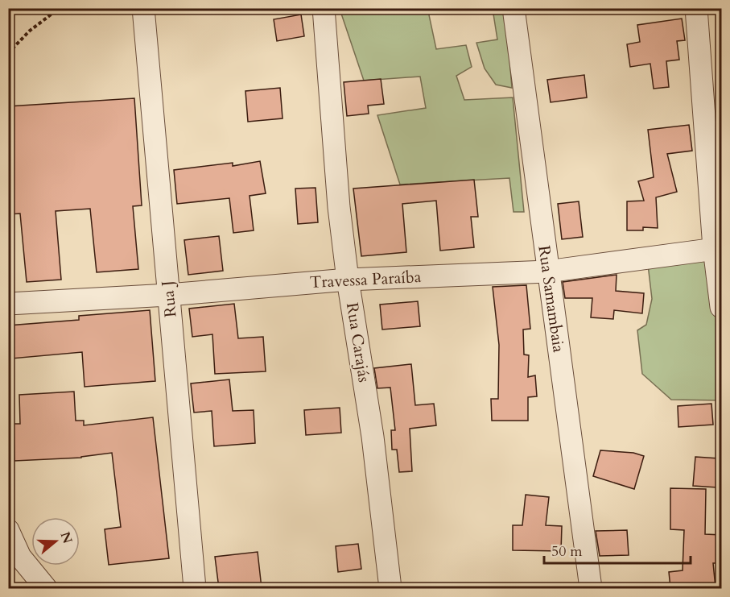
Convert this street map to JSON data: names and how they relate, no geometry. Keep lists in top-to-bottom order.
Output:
{
  "streets": {
    "street": [
      "Travessa Paraíba",
      "Rua J",
      "Rua Samambaia",
      "Rua Carajás"
    ]
  },
  "crossings": [
    ["Travessa Paraíba", "Rua J"],
    ["Travessa Paraíba", "Rua Samambaia"],
    ["Travessa Paraíba", "Rua Carajás"]
  ],
  "scale_bar": "50 m",
  "north": "right"
}
